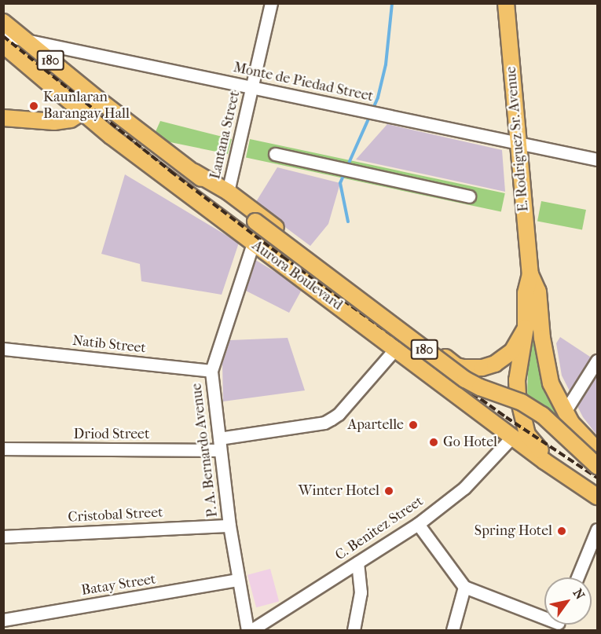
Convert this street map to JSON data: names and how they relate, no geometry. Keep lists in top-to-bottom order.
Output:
{
  "streets": {
    "main road": ["180", "E. Rodriguez Sr. Avenue", "Aurora Boulevard"],
    "street": [
      "Monte de Piedad Street",
      "Lantana Street",
      "Natib Street",
      "Driod Street",
      "P. A. Bernardo Avenue",
      "Cristobal Street",
      "C. Benitez Street",
      "Batay Street"
    ]
  },
  "crossings": [
    ["Monte de Piedad Street", "Lantana Street"],
    ["Monte de Piedad Street", "E. Rodriguez Sr. Avenue"],
    ["Monte de Piedad Street", "Aurora Boulevard"],
    ["E. Rodriguez Sr. Avenue", "Aurora Boulevard"],
    ["Aurora Boulevard", "Driod Street"],
    ["Aurora Boulevard", "P. A. Bernardo Avenue"],
    ["Aurora Boulevard", "C. Benitez Street"],
    ["Natib Street", "P. A. Bernardo Avenue"],
    ["Driod Street", "P. A. Bernardo Avenue"],
    ["P. A. Bernardo Avenue", "Cristobal Street"],
    ["P. A. Bernardo Avenue", "Batay Street"]
  ],
  "places": [
    "Kaunlaran Barangay Hall",
    "Apartelle",
    "Go Hotel",
    "Winter Hotel",
    "Spring Hotel"
  ],
  "north": "top right"
}
